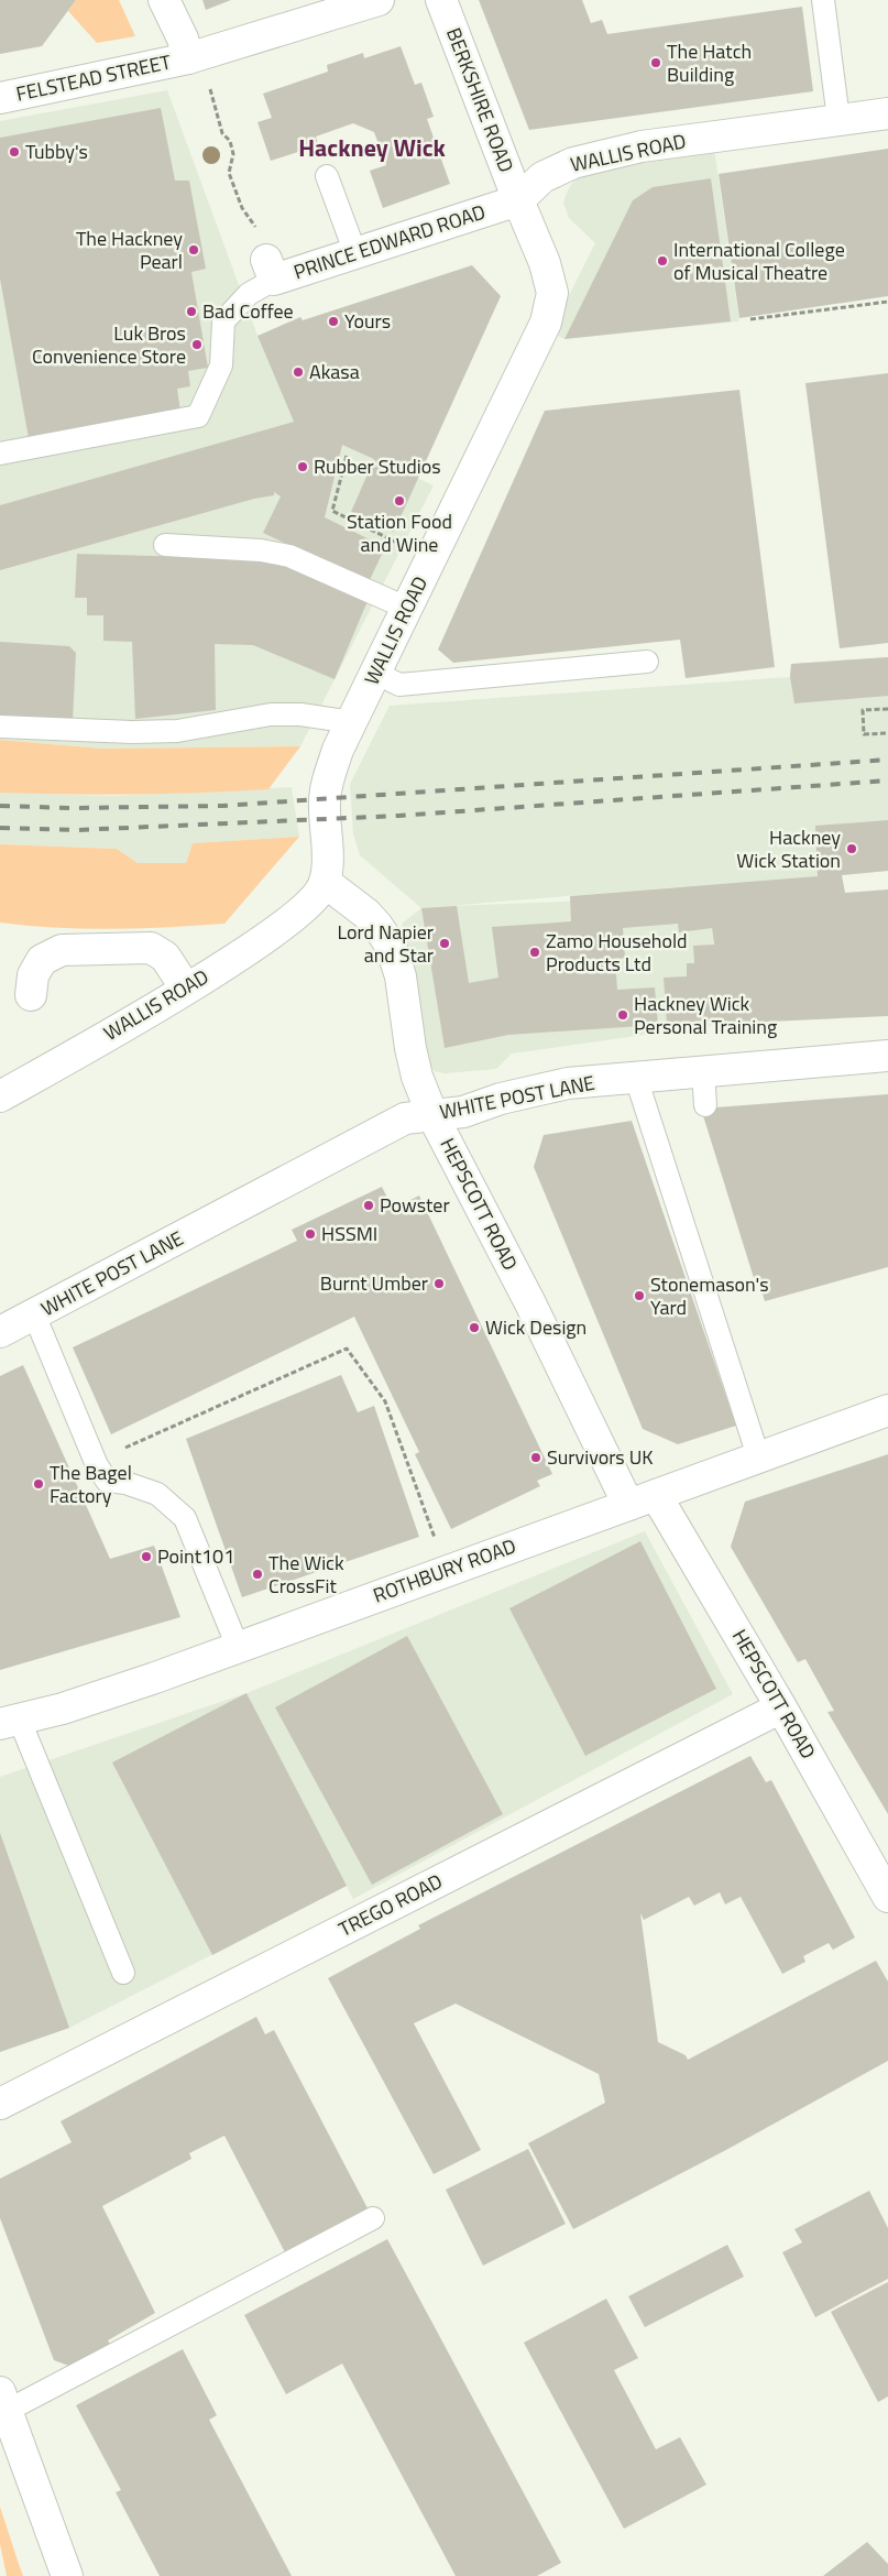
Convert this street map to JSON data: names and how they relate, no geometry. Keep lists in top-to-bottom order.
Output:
{
  "streets": {
    "street": [
      "FELSTEAD STREET",
      "BERKSHIRE ROAD",
      "WALLIS ROAD",
      "PRINCE EDWARD ROAD",
      "WHITE POST LANE",
      "HEPSCOTT ROAD",
      "ROTHBURY ROAD",
      "TREGO ROAD"
    ]
  },
  "crossings": [
    ["BERKSHIRE ROAD", "WALLIS ROAD"],
    ["BERKSHIRE ROAD", "PRINCE EDWARD ROAD"],
    ["WALLIS ROAD", "PRINCE EDWARD ROAD"],
    ["WALLIS ROAD", "HEPSCOTT ROAD"],
    ["WHITE POST LANE", "HEPSCOTT ROAD"],
    ["HEPSCOTT ROAD", "ROTHBURY ROAD"],
    ["HEPSCOTT ROAD", "TREGO ROAD"]
  ],
  "districts": ["Hackney Wick"],
  "places": [
    "The Hatch Building",
    "Tubby's",
    "The Hackney Pearl",
    "International College of Musical Theatre",
    "Bad Coffee",
    "Yours",
    "Luk Bros Convenience Store",
    "Akasa",
    "Rubber Studios",
    "Station Food and Wine",
    "Hackney Wick Station",
    "Lord Napier and Star",
    "Zamo Household Products Ltd",
    "Hackney Wick Personal Training",
    "Powster",
    "HSSMI",
    "Burnt Umber",
    "Stonemason's Yard",
    "Wick Design",
    "Survivors UK",
    "The Bagel Factory",
    "Point101",
    "The Wick CrossFit"
  ]
}
